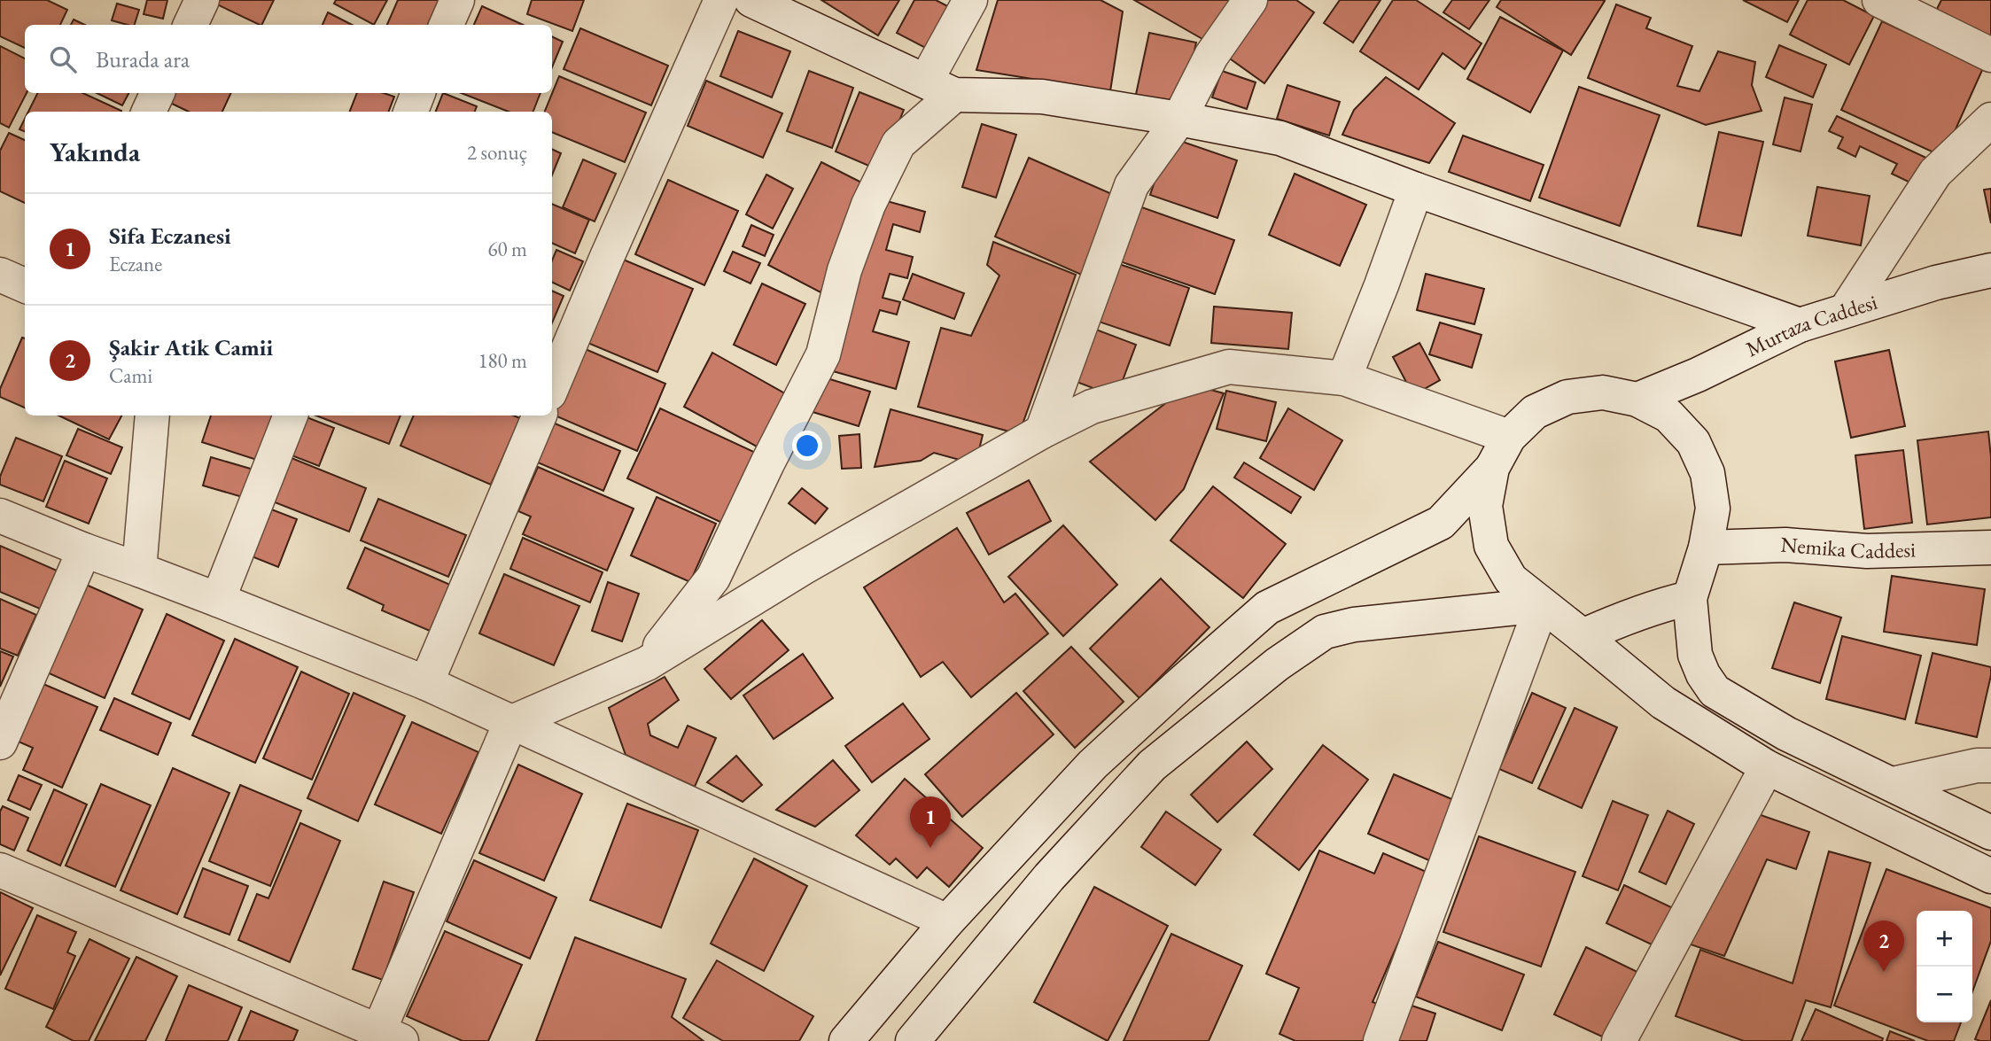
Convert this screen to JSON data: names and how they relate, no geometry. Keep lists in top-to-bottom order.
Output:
{
  "streets": {
    "street": ["Murtaza Caddesi", "Nemika Caddesi"]
  },
  "page": {
    "search": "Burada ara",
    "heading": ["Yakında", "2 sonuç"],
    "list": [
      {
        "mark": "1",
        "name": "Sifa Eczanesi",
        "note": "Eczane",
        "value": "60 m"
      },
      {
        "mark": "2",
        "name": "Şakir Atik Camii",
        "note": "Cami",
        "value": "180 m"
      }
    ],
    "pins": ["1", "2"],
    "map_buttons": ["+", "−"]
  }
}
